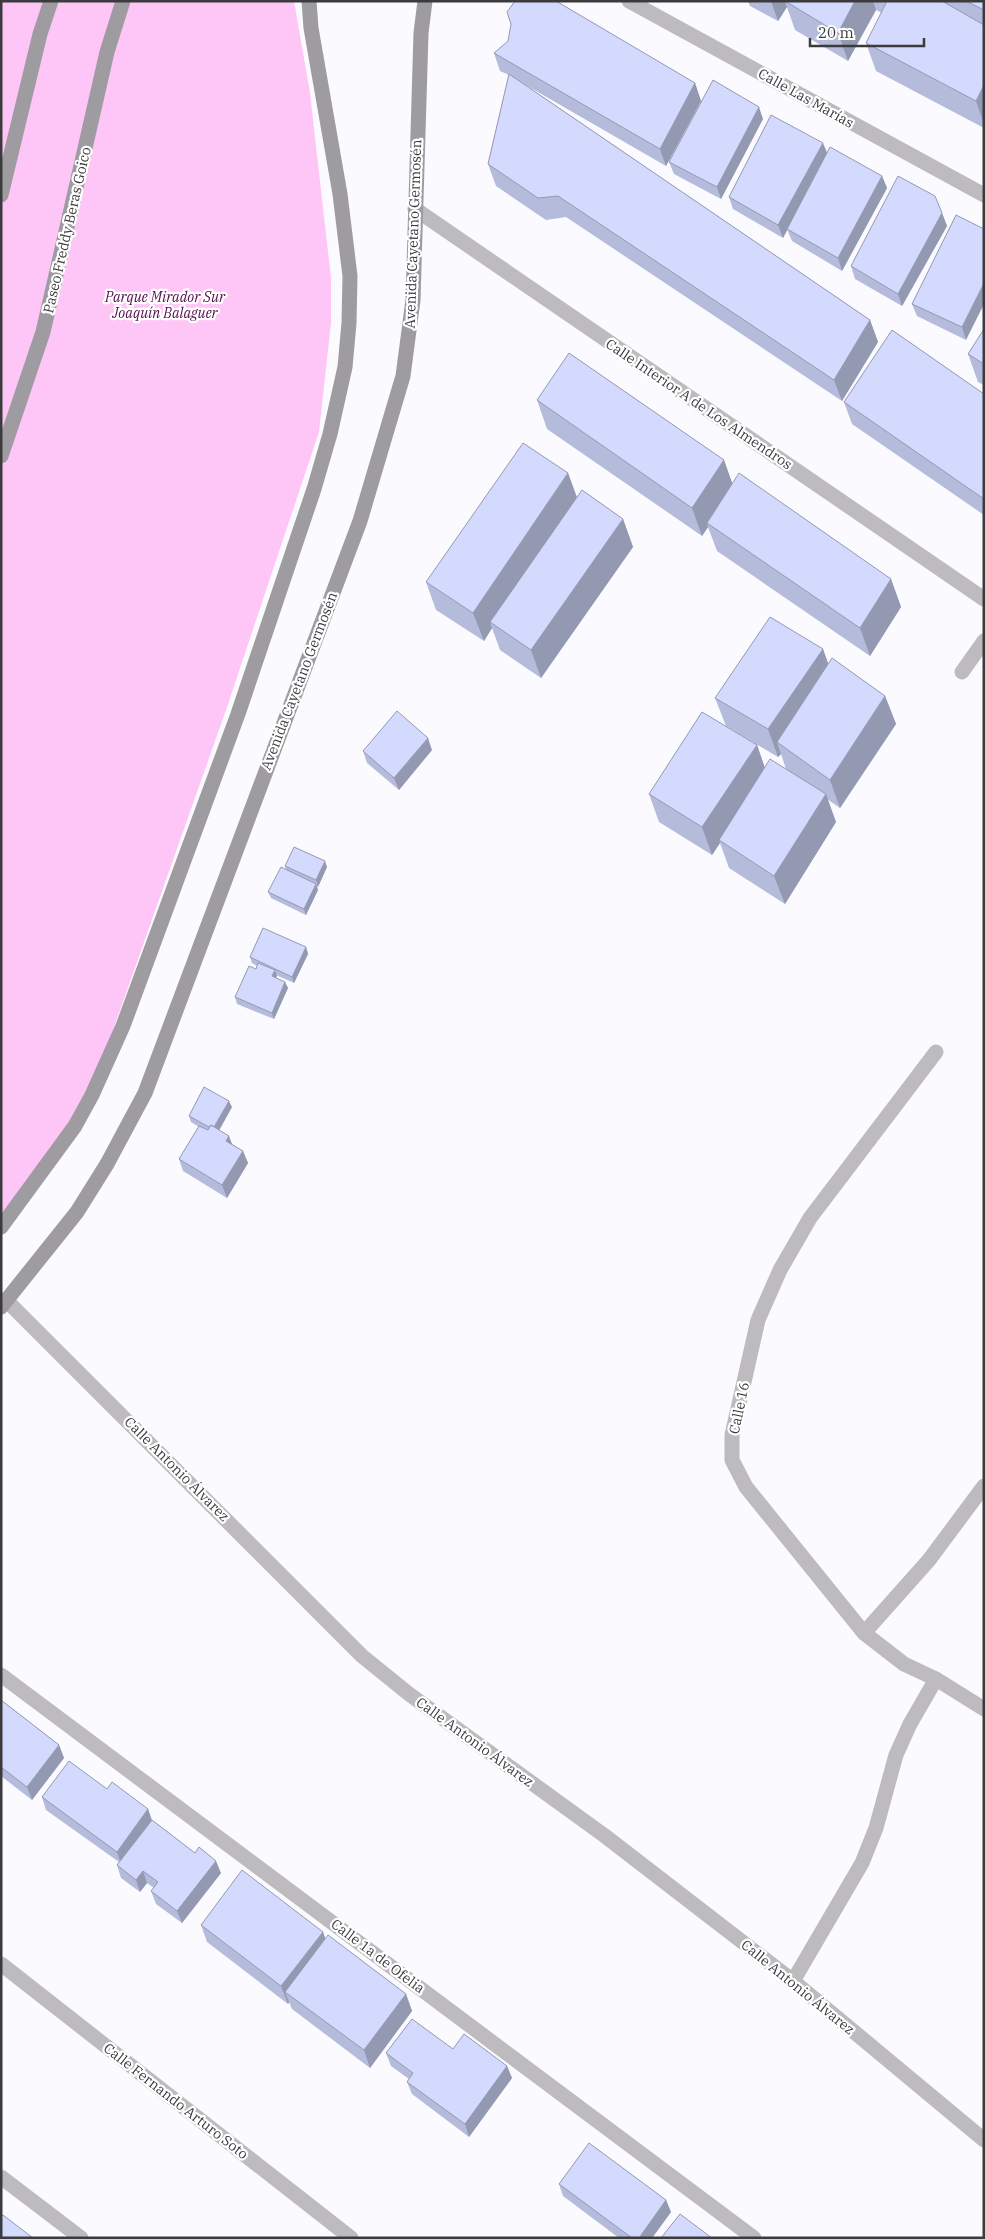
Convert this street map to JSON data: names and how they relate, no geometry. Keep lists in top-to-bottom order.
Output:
{
  "streets": {
    "street": [
      "Calle Las Marías",
      "Paseo Freddy Beras Goico",
      "Avenida Cayetano Germosén",
      "Calle Interior A de Los Almendros",
      "Calle 16",
      "Calle Antonio Álvarez",
      "Calle 1a de Ofelia",
      "Calle Fernando Arturo Soto"
    ]
  },
  "crossings": [
    ["Avenida Cayetano Germosén", "Calle Interior A de Los Almendros"],
    ["Avenida Cayetano Germosén", "Calle Antonio Álvarez"]
  ],
  "parks": ["Parque Mirador Sur Joaquín Balaguer"],
  "scale_bar": "20 m"
}
